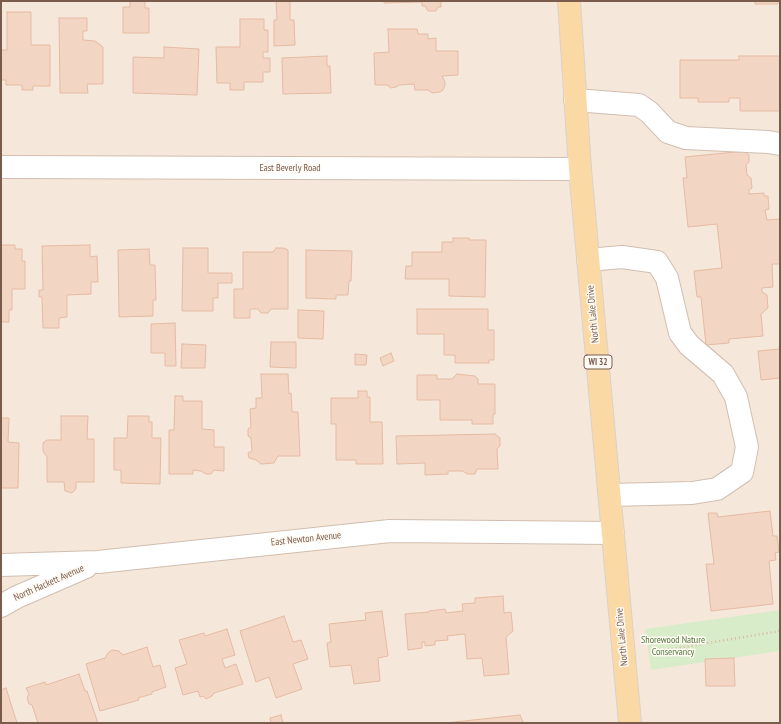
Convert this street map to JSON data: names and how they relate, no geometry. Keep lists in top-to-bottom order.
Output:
{
  "streets": {
    "main road": ["North Lake Drive", "WI 32"],
    "street": ["East Beverly Road", "East Newton Avenue", "North Hackett Avenue"]
  },
  "crossings": [
    ["East Beverly Road", "North Lake Drive"],
    ["North Lake Drive", "East Newton Avenue"],
    ["East Newton Avenue", "North Hackett Avenue"]
  ],
  "parks": ["Shorewood Nature Conservancy"]
}
